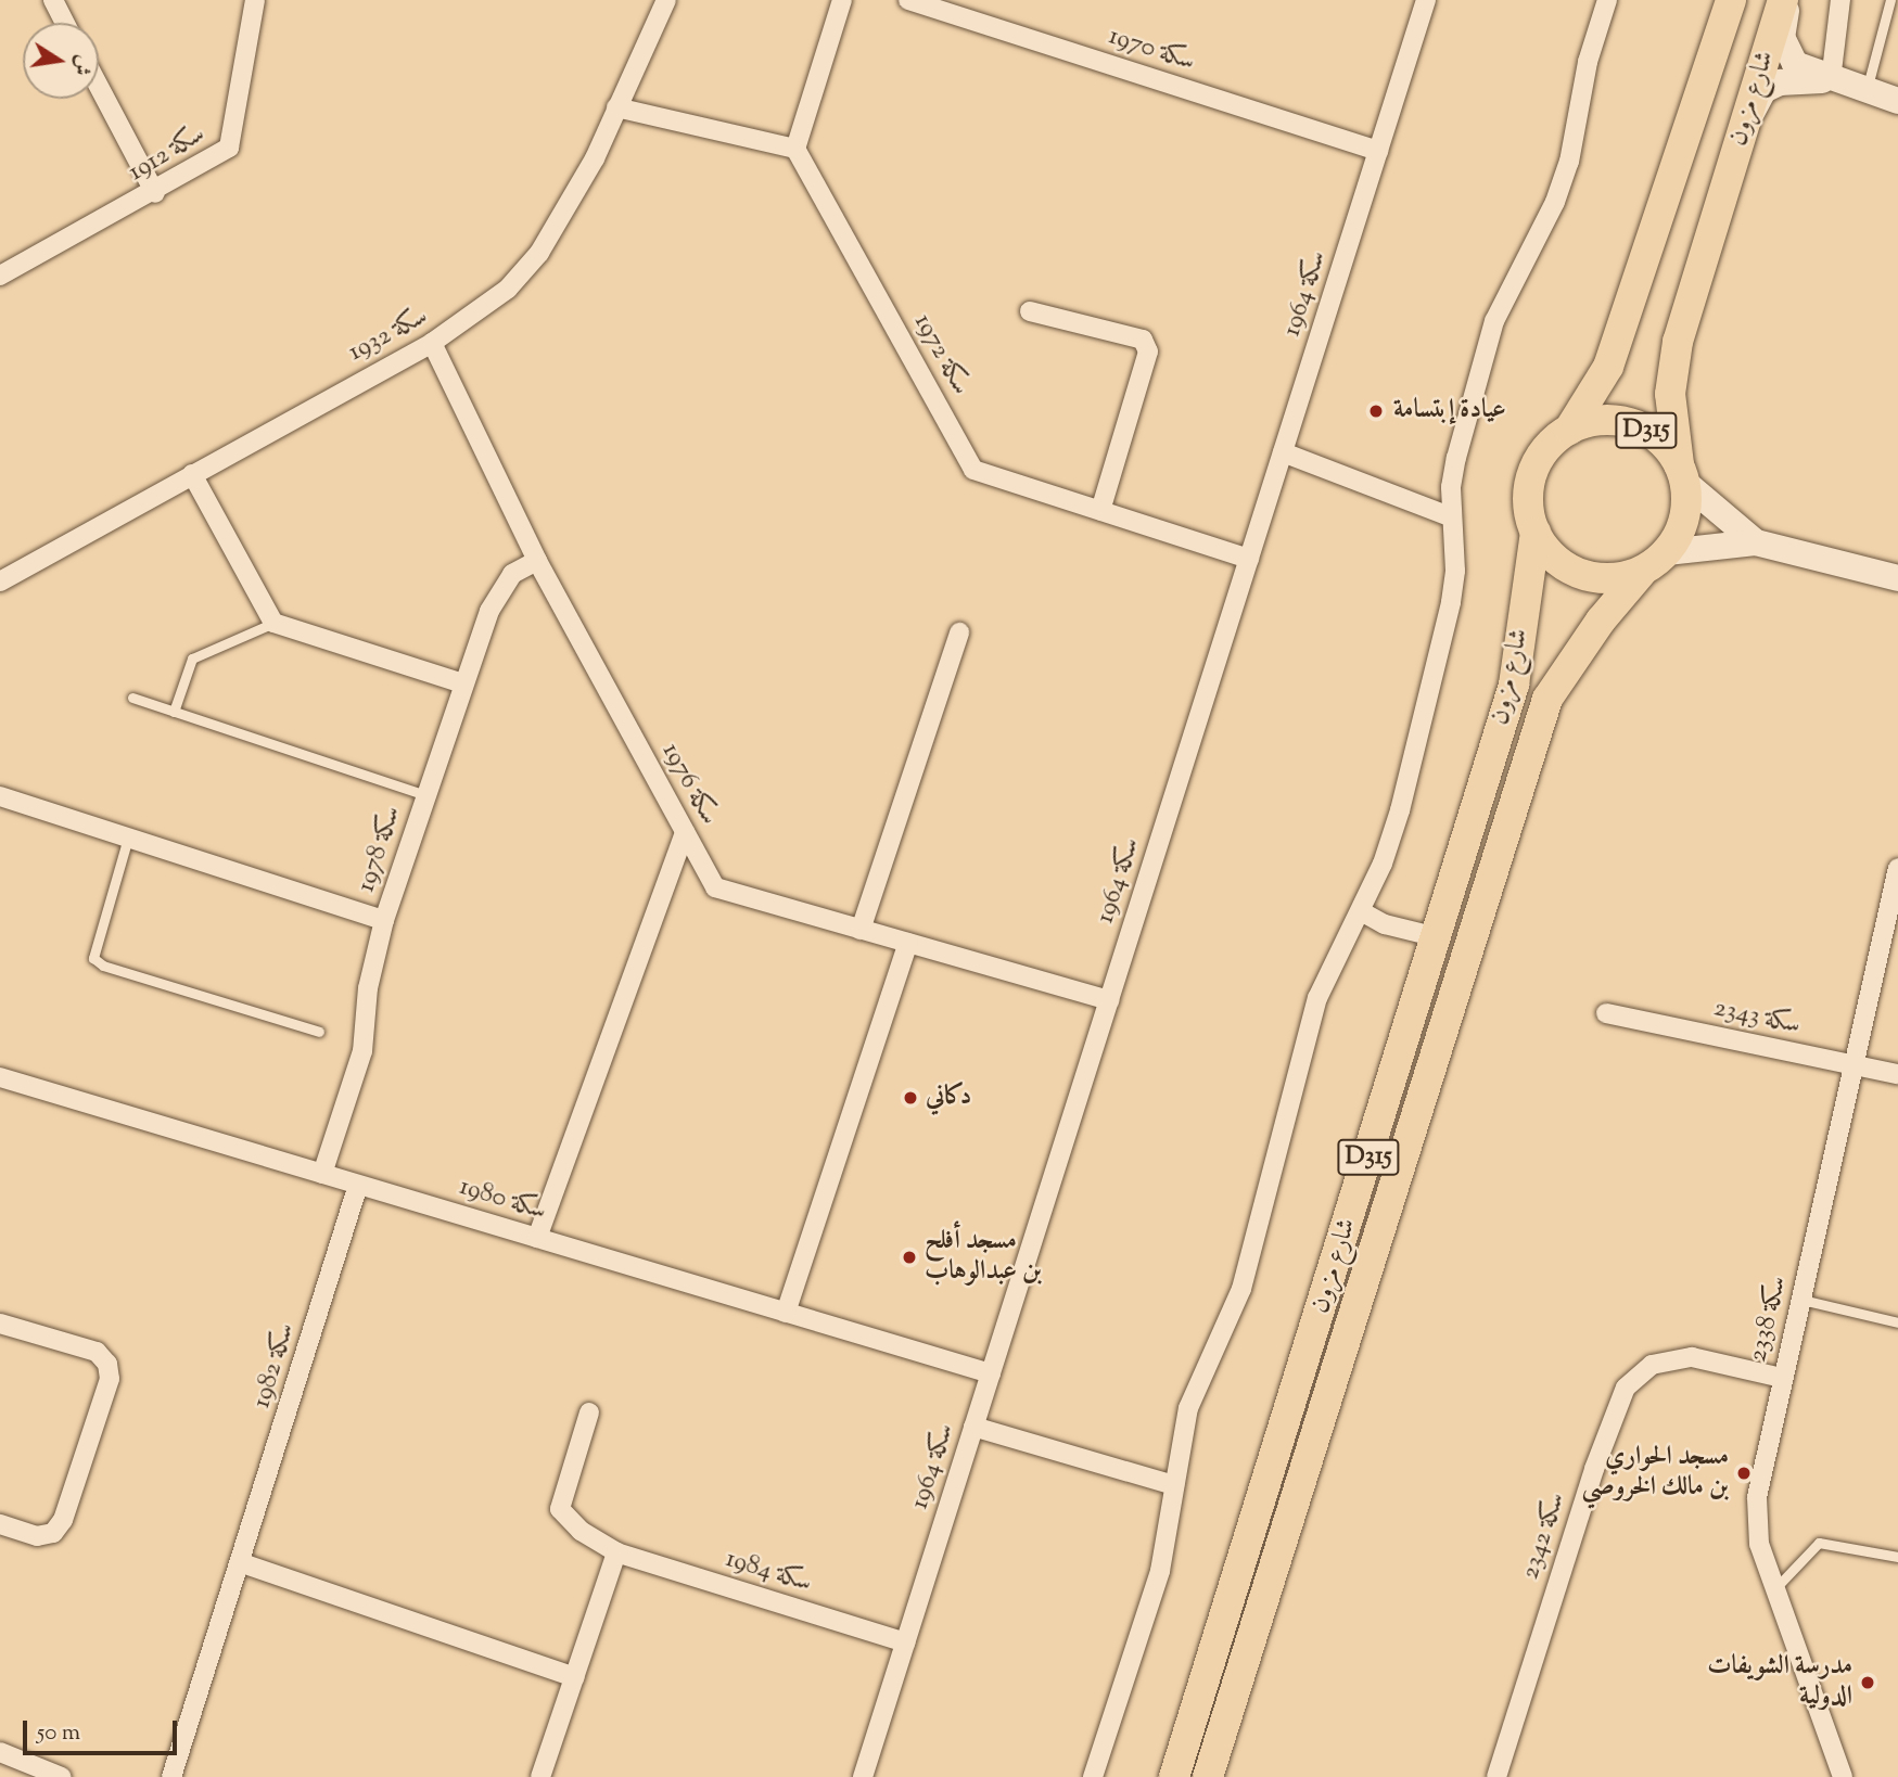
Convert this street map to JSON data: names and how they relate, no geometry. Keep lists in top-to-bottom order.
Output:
{
  "streets": {
    "main road": ["شارع مزون", "D315"],
    "street": [
      "سكة 1970",
      "سكة 1912",
      "سكة 1964",
      "سكة 1932",
      "سكة 1972",
      "سكة 1976",
      "سكة 1978",
      "سكة 2343",
      "سكة 1980",
      "سكة 2338",
      "سكة 1982",
      "سكة 2342",
      "سكة 1984"
    ]
  },
  "crossings": [
    ["سكة 1970", "سكة 1964"],
    ["شارع مزون", "D315"],
    ["سكة 1964", "سكة 1972"],
    ["سكة 1964", "سكة 1976"],
    ["سكة 1964", "سكة 1980"],
    ["سكة 1964", "سكة 1984"],
    ["سكة 1932", "سكة 1976"],
    ["سكة 1976", "سكة 1978"],
    ["سكة 2343", "سكة 2338"],
    ["سكة 1980", "سكة 1982"],
    ["سكة 2338", "سكة 2342"]
  ],
  "places": [
    "عيادة إبتسامة",
    "دكاني",
    "مسجد أفلح بن عبدالوهاب",
    "مسجد الحواري بن مالك الخروصي",
    "مدرسة الشويفات الدولية"
  ],
  "scale_bar": "50 m",
  "north": "right"
}
